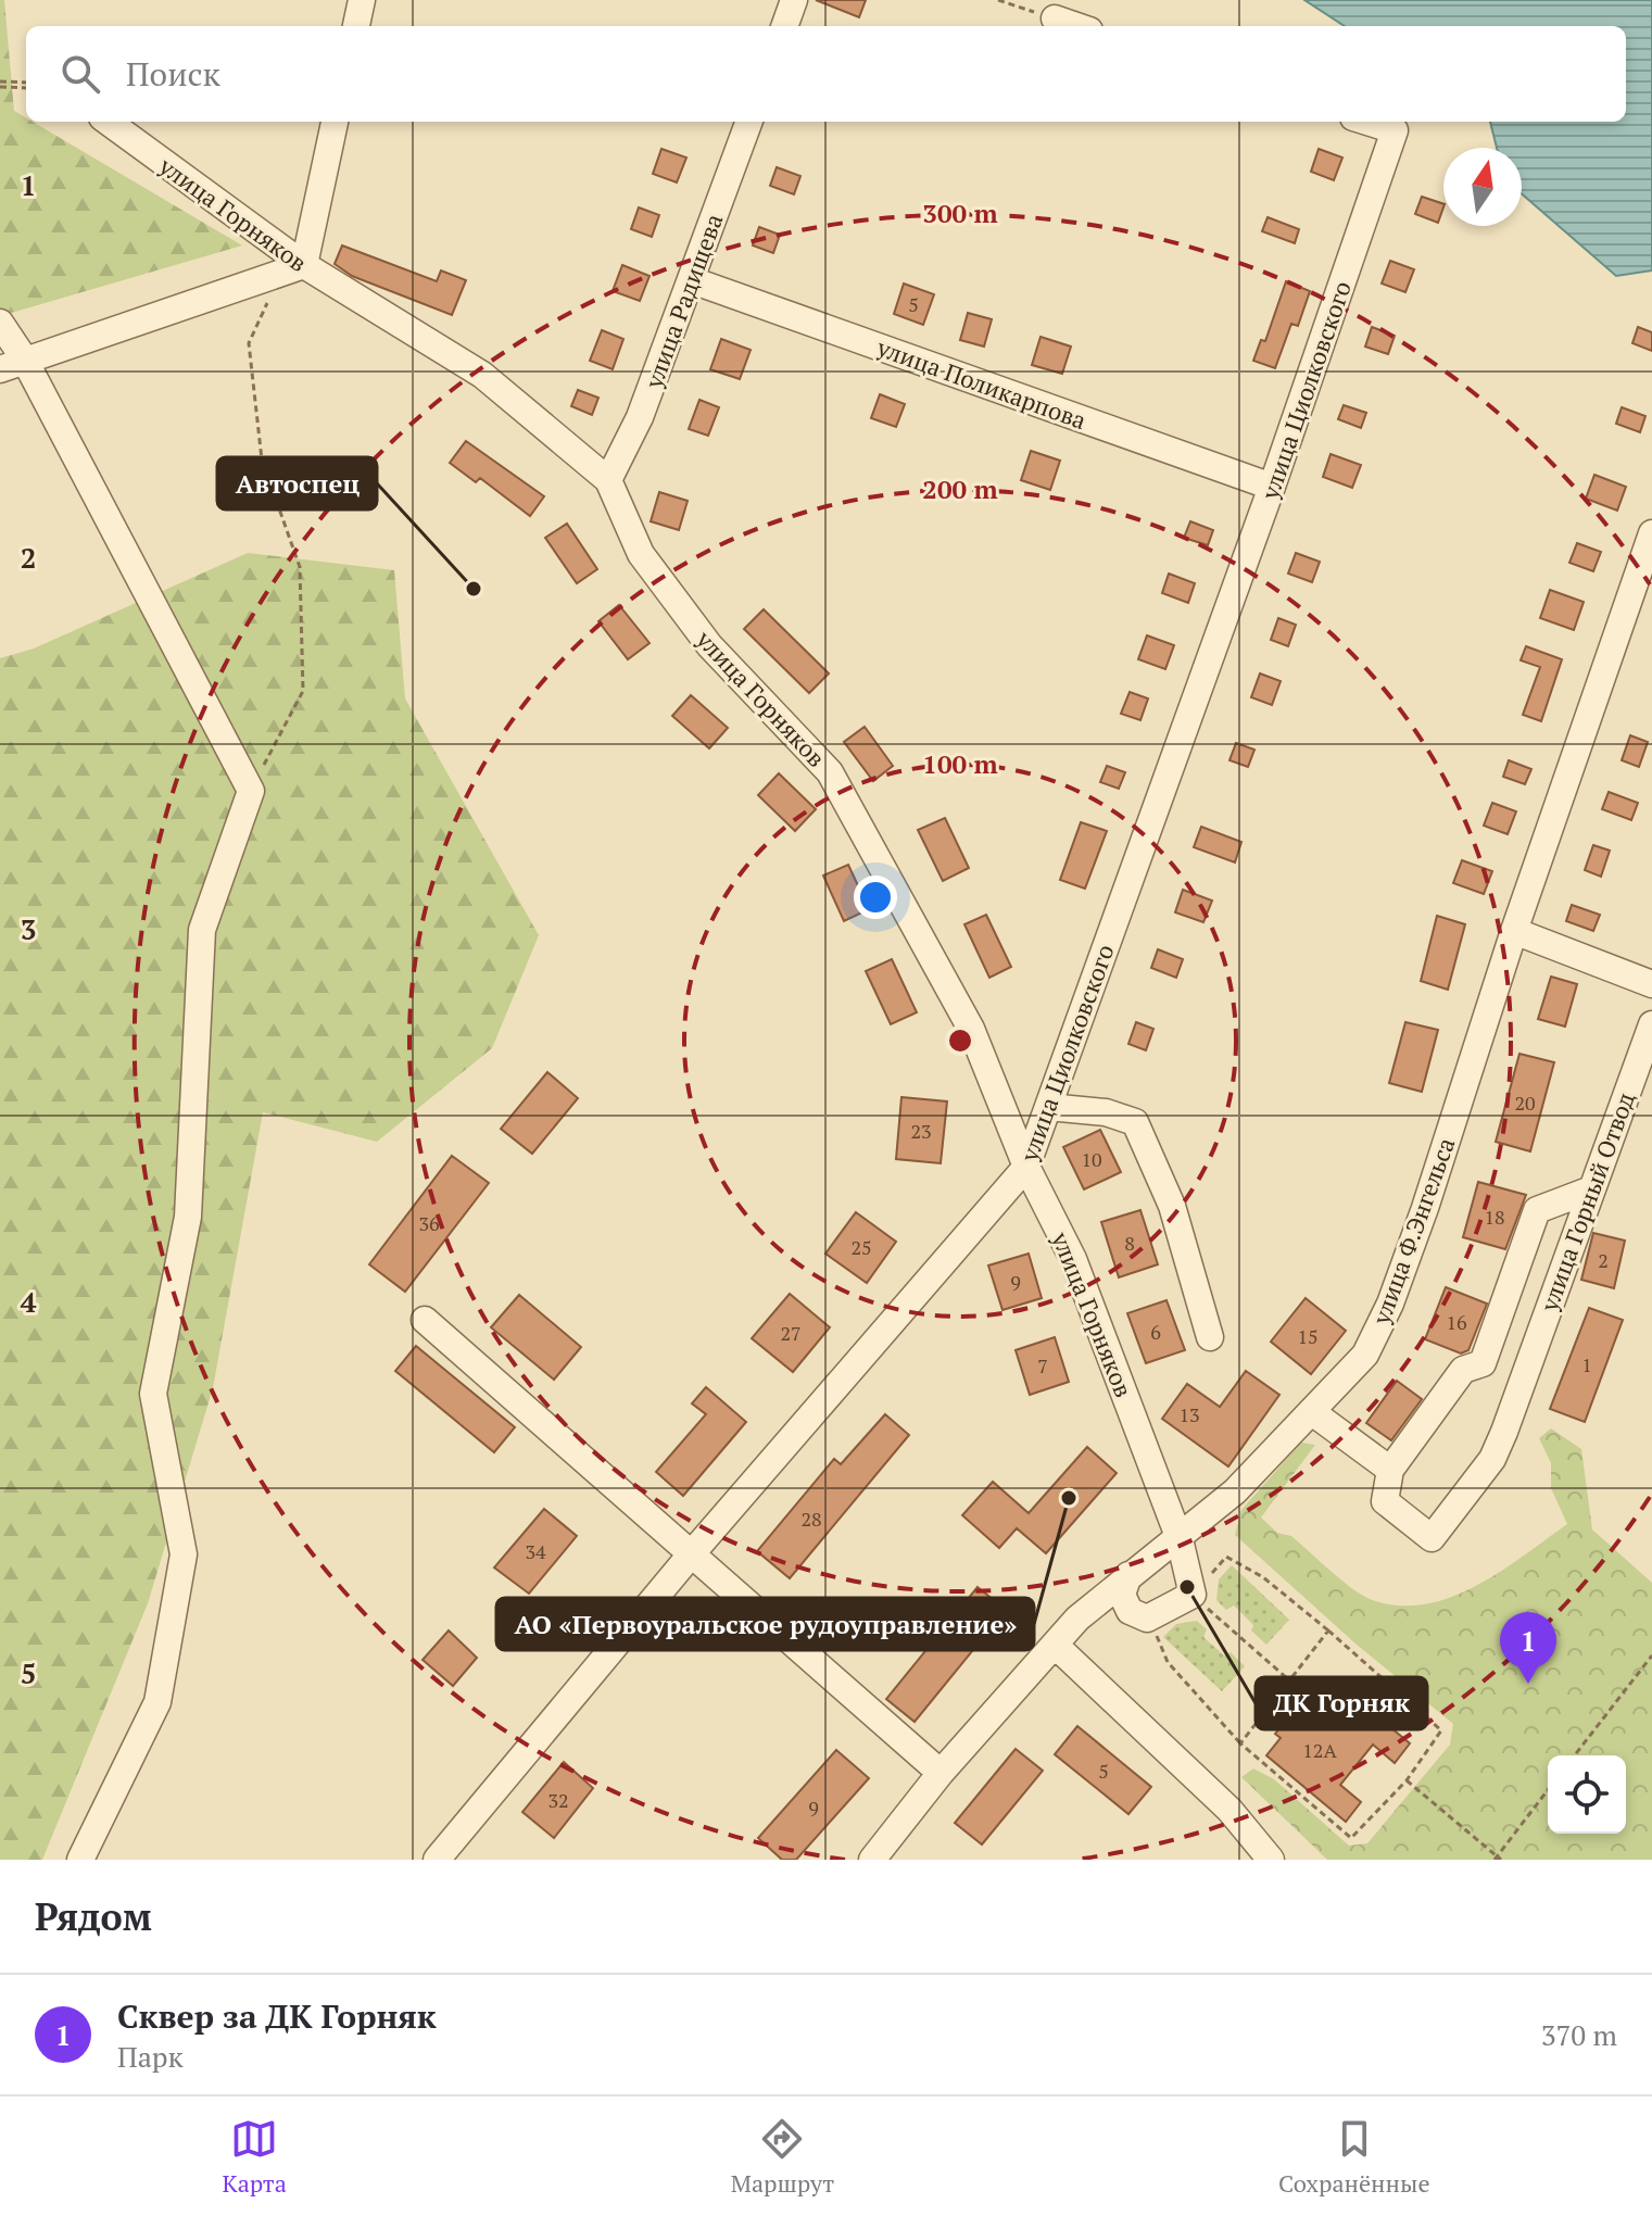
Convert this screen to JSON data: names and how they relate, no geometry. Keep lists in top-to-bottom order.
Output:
{
  "streets": {
    "street": [
      "улица Горняков",
      "улица Радищева",
      "улица Поликарпова",
      "улица Циолковского",
      "улица Горный Отвод",
      "улица Ф.Энгельса"
    ]
  },
  "crossings": [
    ["улица Горняков", "улица Радищева"],
    ["улица Горняков", "улица Циолковского"],
    ["улица Горняков", "улица Ф.Энгельса"],
    ["улица Радищева", "улица Поликарпова"],
    ["улица Поликарпова", "улица Циолковского"]
  ],
  "places": ["Автоспец", "АО «Первоуральское рудоуправление»", "ДК Горняк"],
  "house_numbers": [
    "5",
    "20",
    "23",
    "10",
    "18",
    "36",
    "8",
    "25",
    "2",
    "9",
    "16",
    "6",
    "27",
    "15",
    "1",
    "7",
    "13",
    "28",
    "34",
    "12А",
    "5",
    "32",
    "9"
  ],
  "north": "top",
  "page": {
    "search": "Поиск",
    "pins": "1",
    "heading": "Рядом",
    "list": [
      {
        "mark": "1",
        "name": "Сквер за ДК Горняк",
        "note": "Парк",
        "value": "370 m"
      }
    ],
    "nav": ["Карта", "Маршрут", "Сохранённые"]
  },
  "grid": {
    "rows": [
      "1",
      "2",
      "3",
      "4",
      "5"
    ]
  },
  "rings": ["300 m", "200 m", "100 m"]
}
